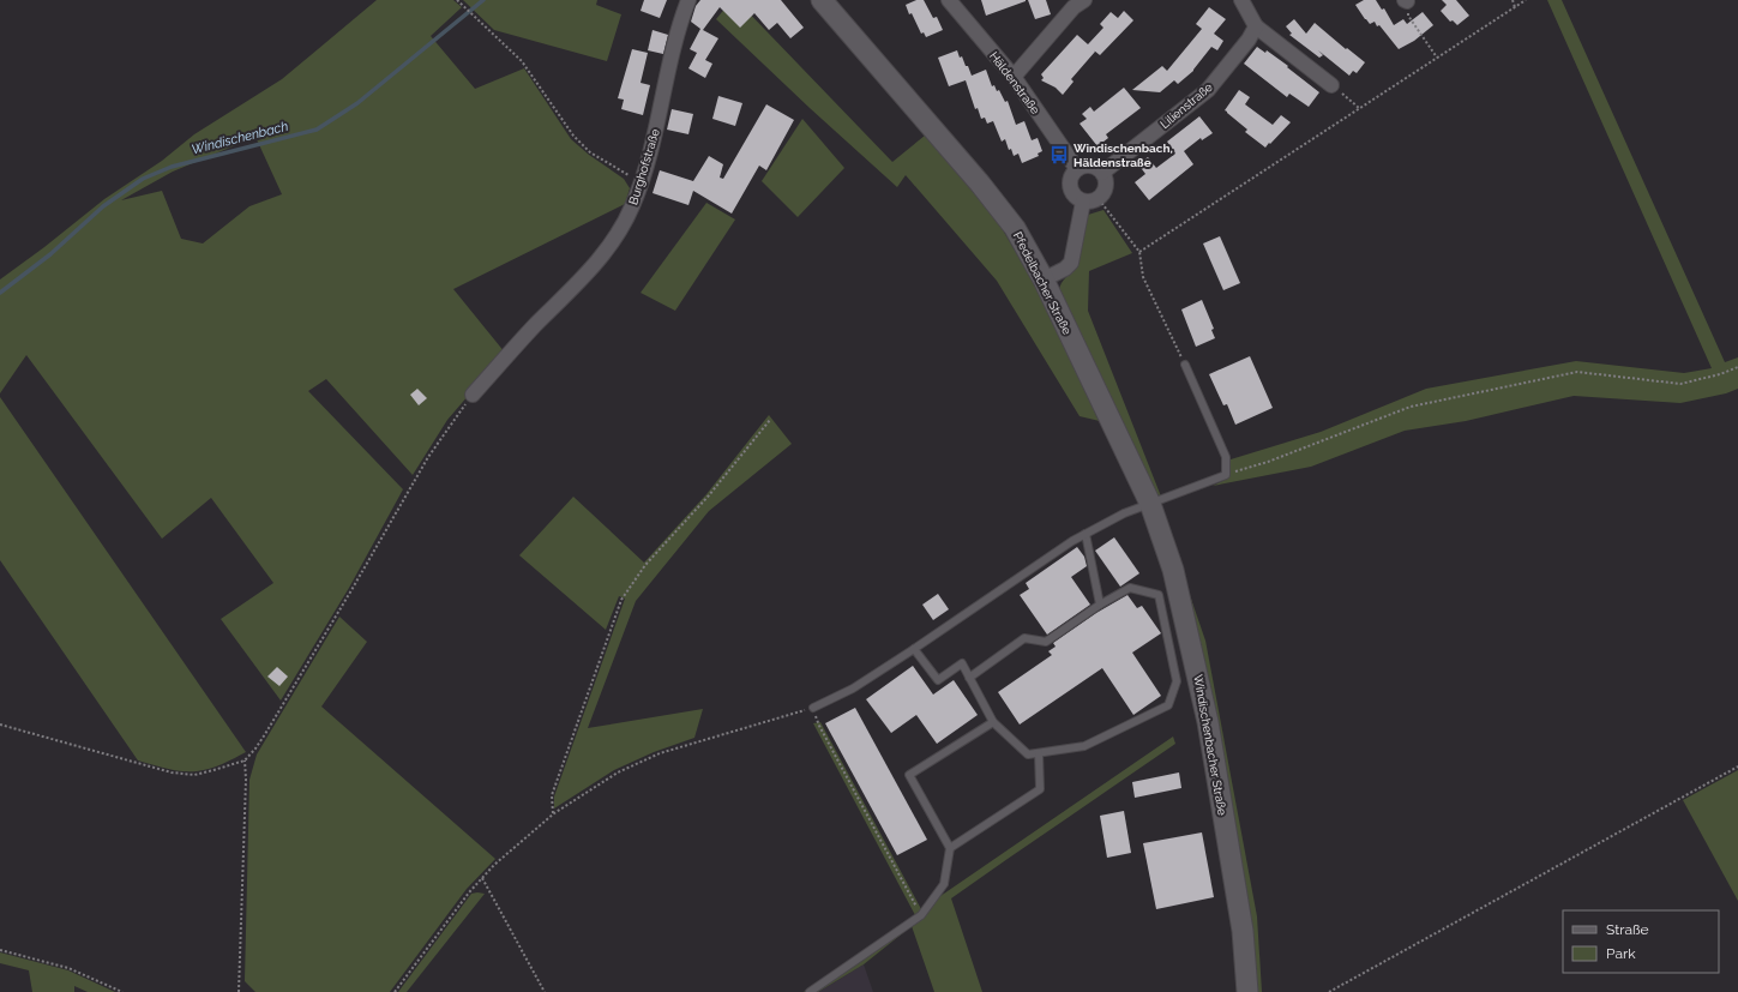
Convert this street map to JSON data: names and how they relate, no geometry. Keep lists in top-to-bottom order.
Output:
{
  "streets": {
    "street": [
      "Häldenstraße",
      "Lilienstraße",
      "Burghofstraße",
      "Pfedelbacher Straße",
      "Windischenbacher Straße"
    ]
  },
  "crossings": [
    ["Häldenstraße", "Lilienstraße"],
    ["Pfedelbacher Straße", "Windischenbacher Straße"]
  ],
  "water": ["Windischenbach"],
  "places": {
    "bus stop": ["Windischenbach, Häldenstraße"]
  },
  "legend": ["Straße", "Park"]
}
